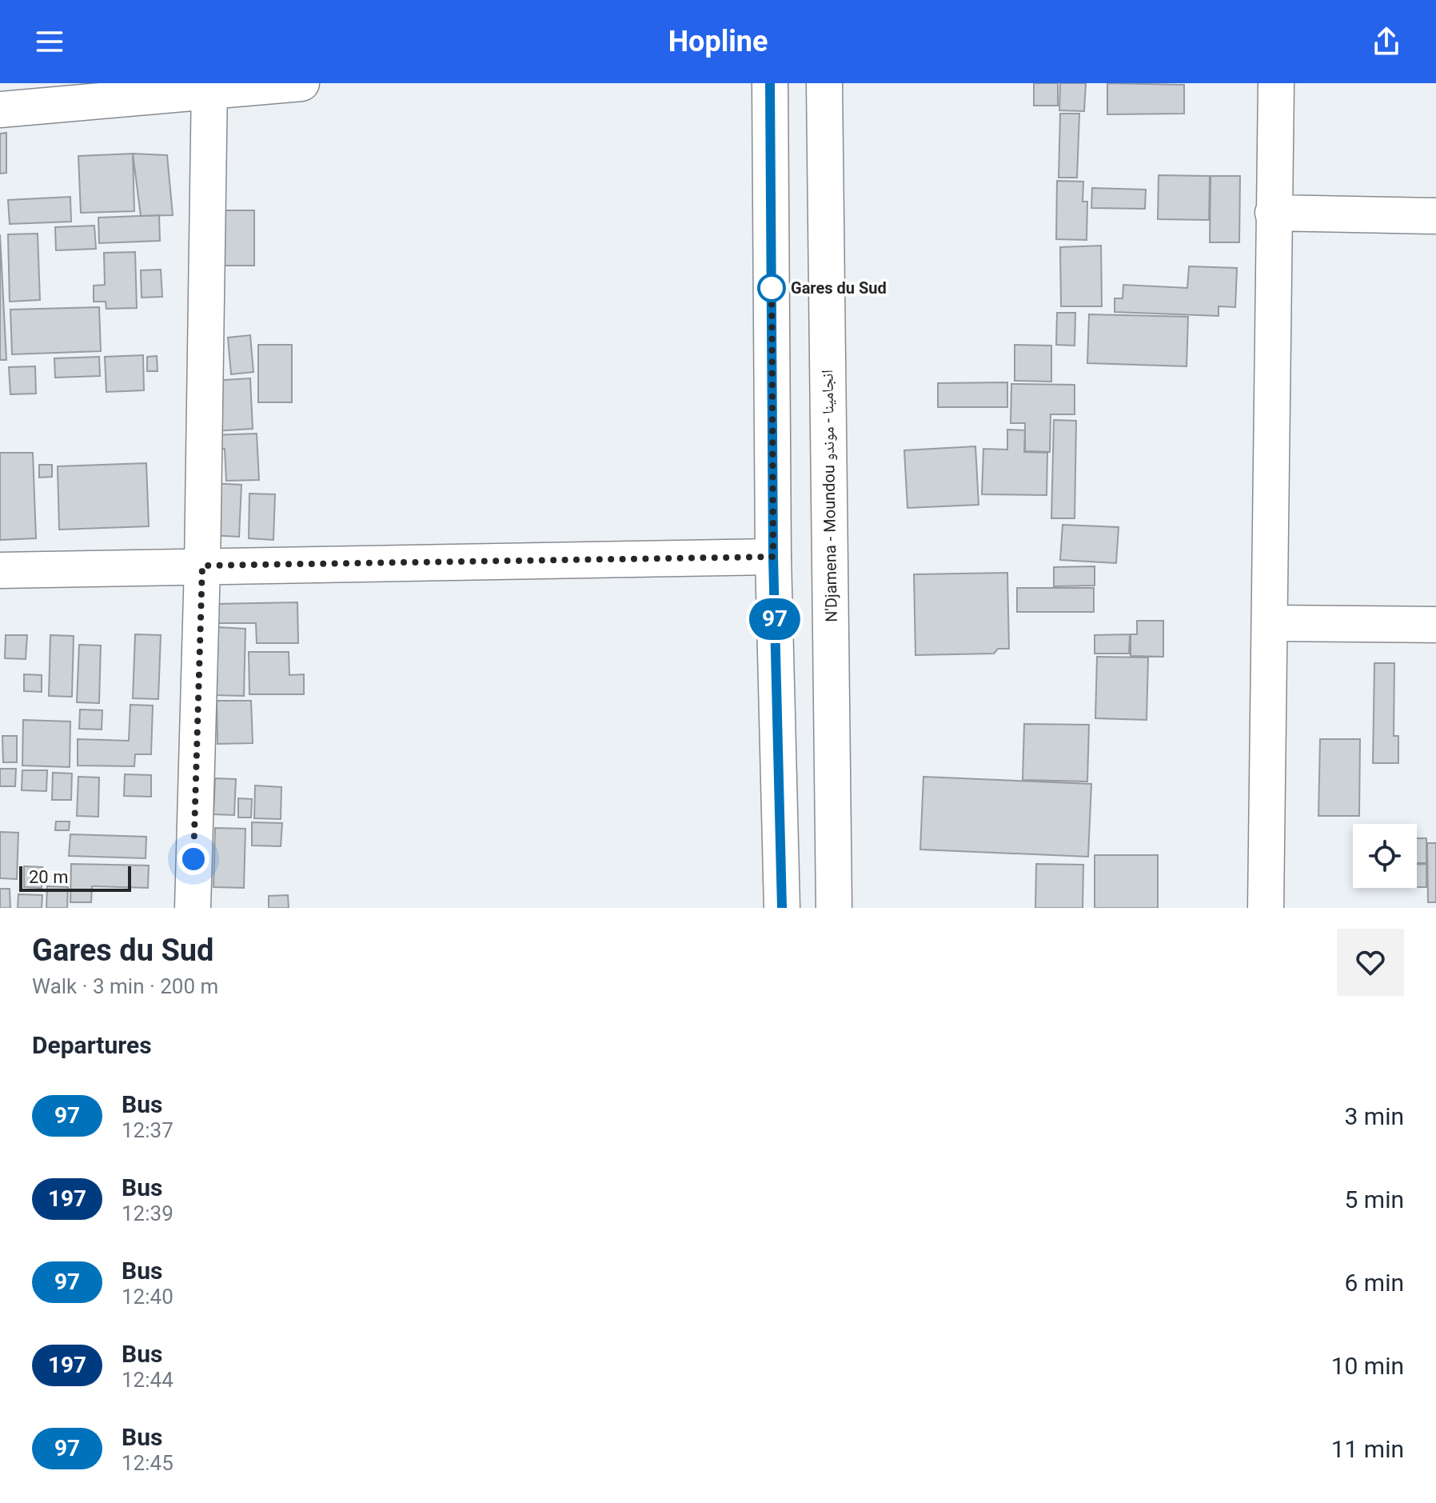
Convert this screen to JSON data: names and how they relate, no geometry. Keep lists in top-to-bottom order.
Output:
{
  "streets": {
    "street": ["N'Djamena - Moundou انجامينا - موندو"]
  },
  "places": ["Gares du Sud"],
  "lines": ["bus line 97"],
  "scale_bar": "20 m",
  "page": {
    "header": "Hopline",
    "on_map": "97",
    "scale": "20 m",
    "heading": [
      ["Gares du Sud", "Walk · 3 min · 200 m"],
      "Departures"
    ],
    "list": [
      {
        "mark": "97",
        "name": "Bus",
        "note": "12:37",
        "value": "3 min"
      },
      {
        "mark": "197",
        "name": "Bus",
        "note": "12:39",
        "value": "5 min"
      },
      {
        "mark": "97",
        "name": "Bus",
        "note": "12:40",
        "value": "6 min"
      },
      {
        "mark": "197",
        "name": "Bus",
        "note": "12:44",
        "value": "10 min"
      },
      {
        "mark": "97",
        "name": "Bus",
        "note": "12:45",
        "value": "11 min"
      }
    ]
  }
}
